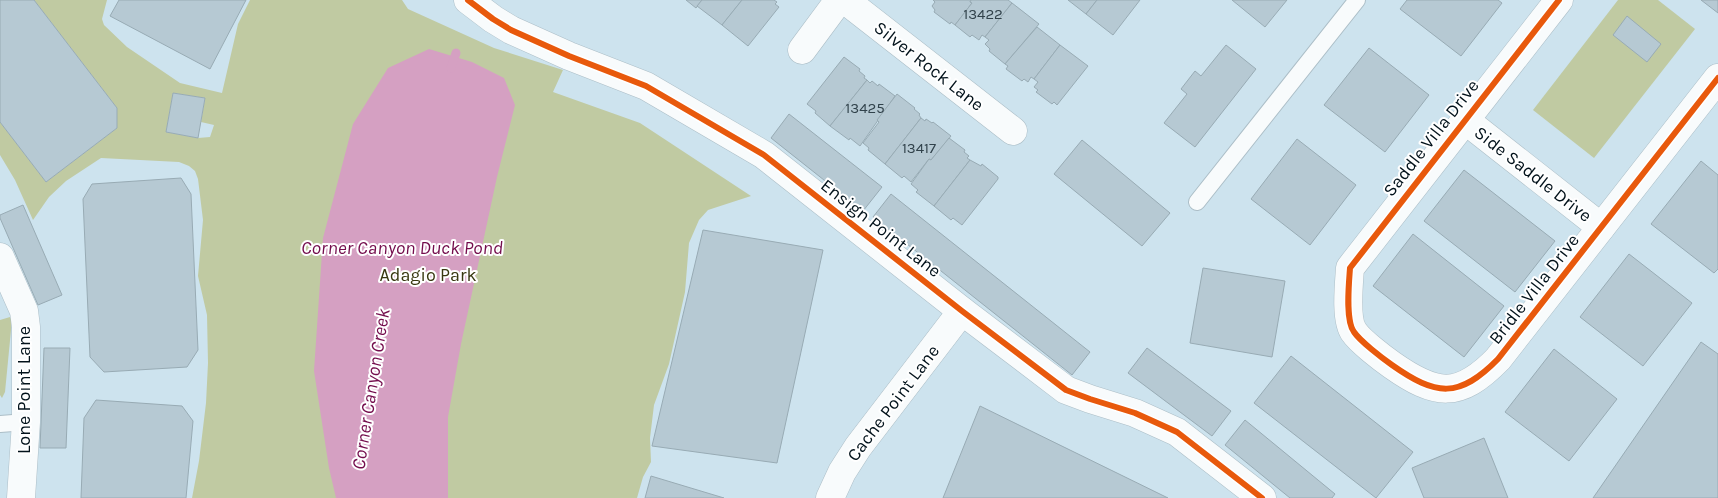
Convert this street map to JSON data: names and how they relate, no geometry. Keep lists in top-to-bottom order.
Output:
{
  "streets": {
    "street": [
      "Silver Rock Lane",
      "Saddle Villa Drive",
      "Side Saddle Drive",
      "Ensign Point Lane",
      "Bridle Villa Drive",
      "Lone Point Lane",
      "Cache Point Lane"
    ]
  },
  "crossings": [
    ["Saddle Villa Drive", "Side Saddle Drive"],
    ["Saddle Villa Drive", "Bridle Villa Drive"],
    ["Side Saddle Drive", "Bridle Villa Drive"],
    ["Ensign Point Lane", "Cache Point Lane"]
  ],
  "water": ["Corner Canyon Duck Pond", "Corner Canyon Creek"],
  "parks": ["Adagio Park"],
  "house_numbers": ["13422", "13425", "13417"]
}
